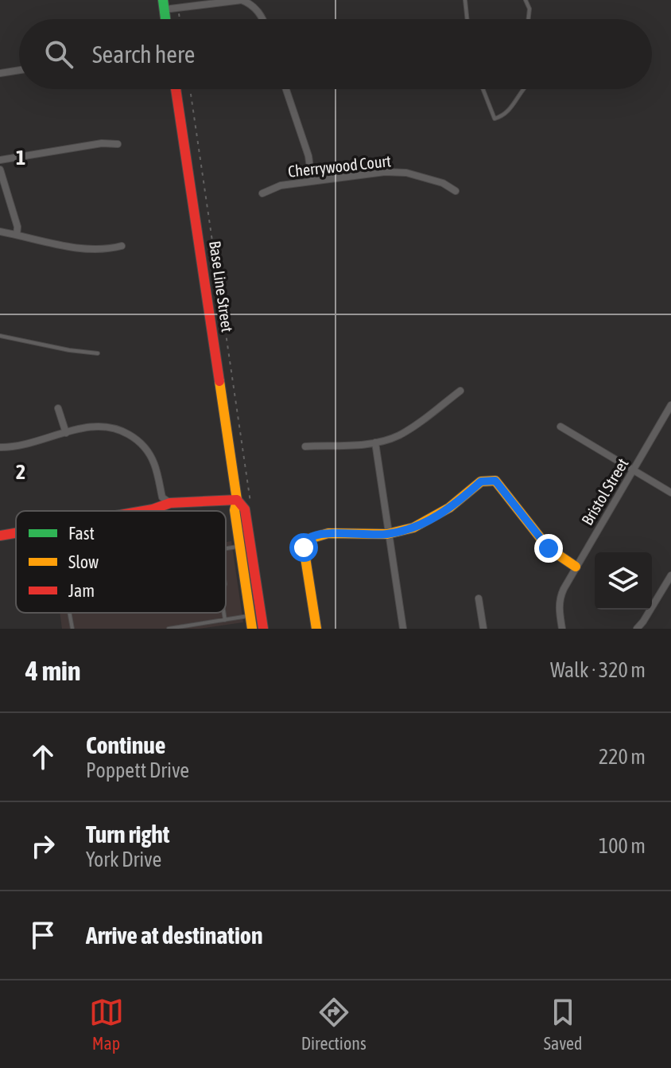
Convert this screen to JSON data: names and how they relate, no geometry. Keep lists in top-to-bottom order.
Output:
{
  "streets": {
    "main road": ["Base Line Street"],
    "street": ["Cherrywood Court", "Bristol Street"]
  },
  "legend": ["Fast", "Slow", "Jam"],
  "page": {
    "search": "Search here",
    "heading": ["4 min", "Walk · 320 m"],
    "list": [
      ["Continue", "Poppett Drive", "220 m"],
      ["Turn right", "York Drive", "100 m"],
      "Arrive at destination"
    ],
    "nav": ["Map", "Directions", "Saved"]
  },
  "grid": {
    "rows": ["1", "2"]
  }
}
